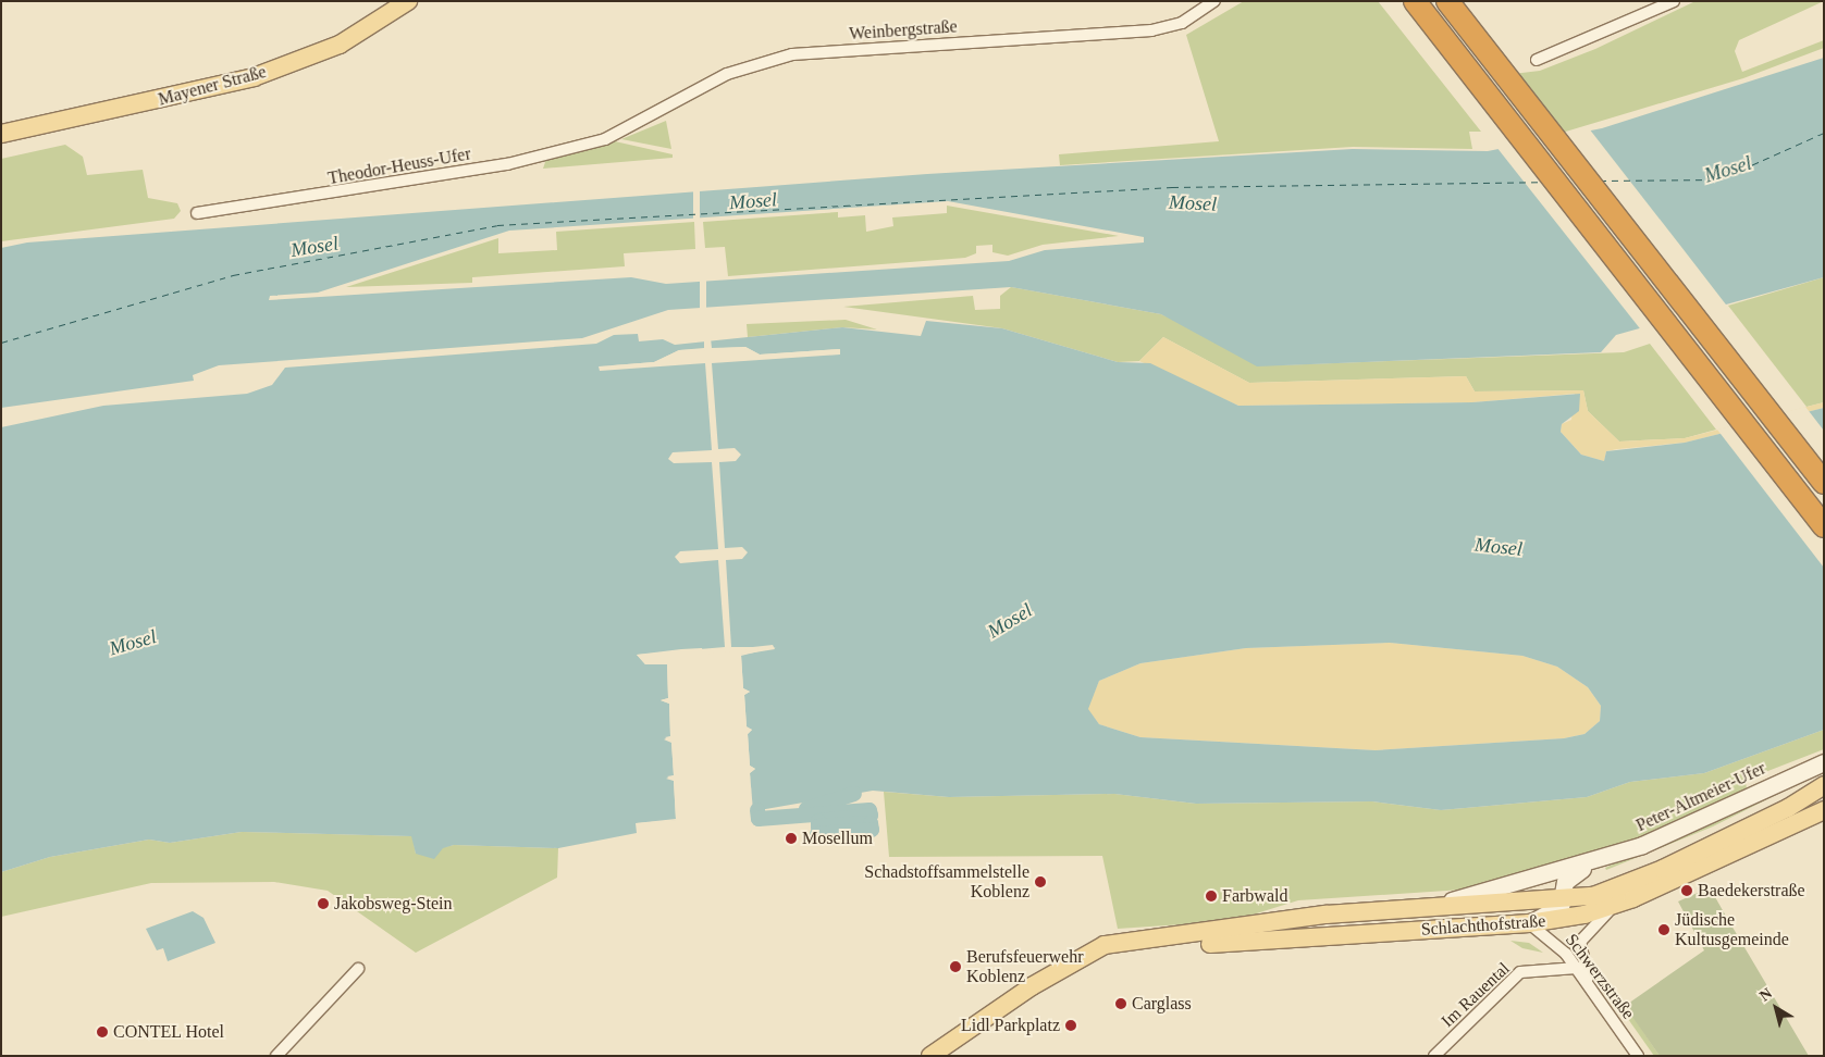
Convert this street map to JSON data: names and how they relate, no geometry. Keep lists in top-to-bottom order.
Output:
{
  "streets": {
    "main road": ["Mayener Straße", "Schlachthofstraße"],
    "street": [
      "Weinbergstraße",
      "Theodor-Heuss-Ufer",
      "Peter-Altmeier-Ufer",
      "Schwerzstraße",
      "Im Rauental"
    ]
  },
  "crossings": [
    ["Weinbergstraße", "Theodor-Heuss-Ufer"],
    ["Peter-Altmeier-Ufer", "Schlachthofstraße"],
    ["Schlachthofstraße", "Schwerzstraße"],
    ["Schwerzstraße", "Im Rauental"]
  ],
  "water": ["Mosel"],
  "places": [
    "Mosellum",
    "Schadstoffsammelstelle Koblenz",
    "Baedekerstraße",
    "Farbwald",
    "Jakobsweg-Stein",
    "Jüdische Kultusgemeinde",
    "Berufsfeuerwehr Koblenz",
    "Carglass",
    "Lidl Parkplatz",
    "CONTEL Hotel"
  ],
  "north": "top left"
}
